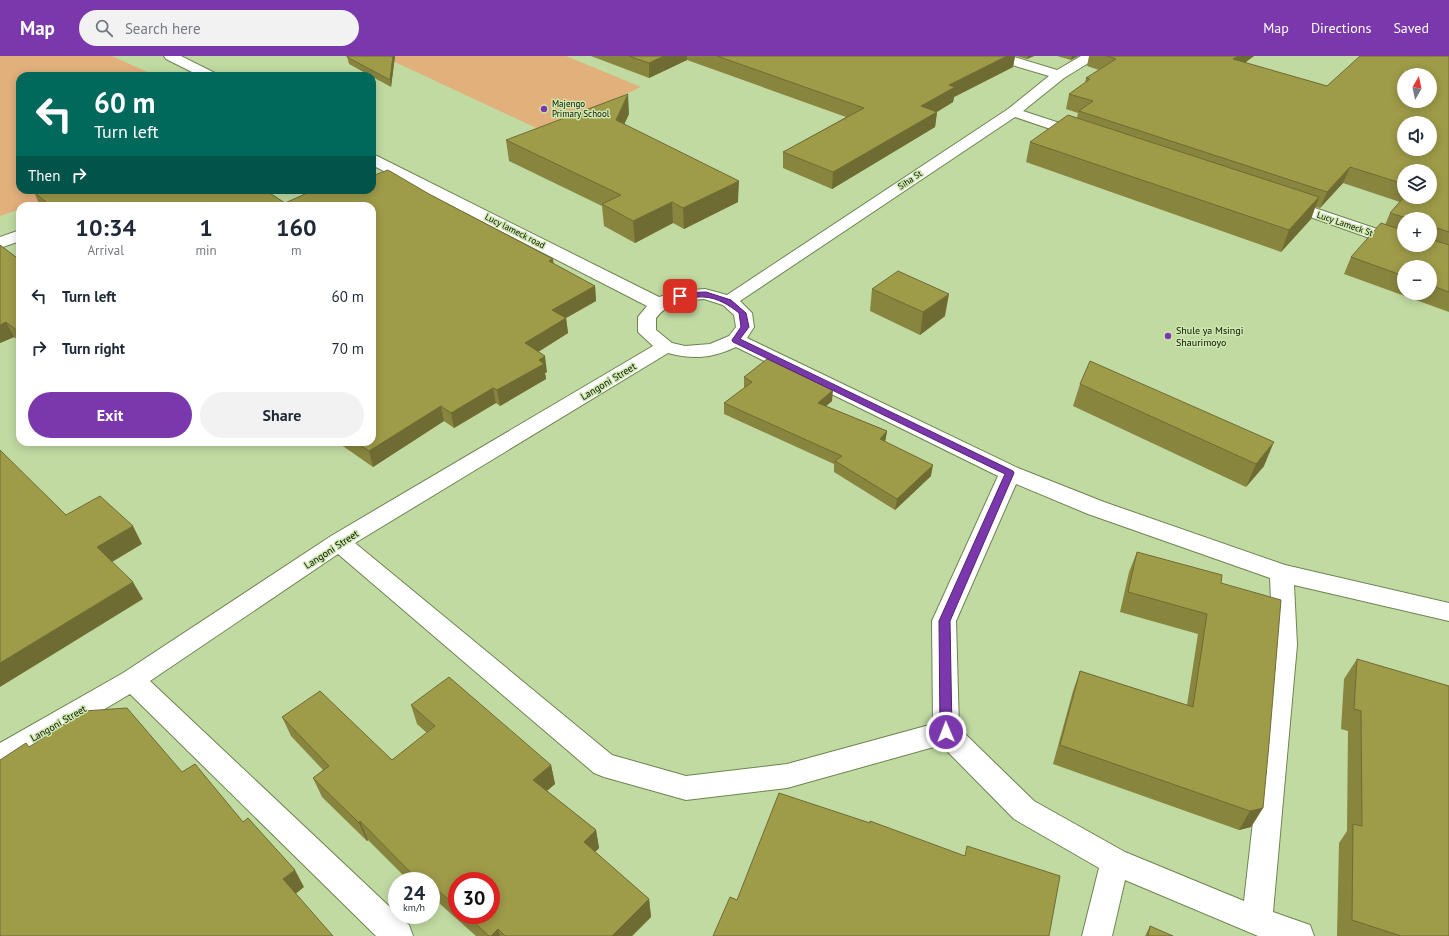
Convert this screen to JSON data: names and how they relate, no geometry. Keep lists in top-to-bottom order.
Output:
{
  "streets": {
    "street": [
      "Siha St",
      "Lucy Lameck St",
      "Lucy lameck road",
      "Langoni Street"
    ]
  },
  "crossings": [
    ["Siha St", "Lucy lameck road"],
    ["Siha St", "Langoni Street"],
    ["Lucy lameck road", "Langoni Street"]
  ],
  "places": ["Majengo Primary School", "Shule ya Msingi Shaurimoyo"],
  "north": "top",
  "page": {
    "header": "Map",
    "search": "Search here",
    "nav": ["Map", "Directions", "Saved"],
    "map_buttons": ["+", "−"],
    "turn": ["60 m", "Turn left"],
    "then": "Then",
    "eta": [
      "10:34",
      "Arrival",
      "1",
      "min",
      "160",
      "m"
    ],
    "list": [
      {
        "name": "Turn left",
        "value": "60 m"
      },
      {
        "name": "Turn right",
        "value": "70 m"
      }
    ],
    "buttons": ["Exit", "Share"],
    "speed": "24 km/h",
    "limit": "30"
  }
}
